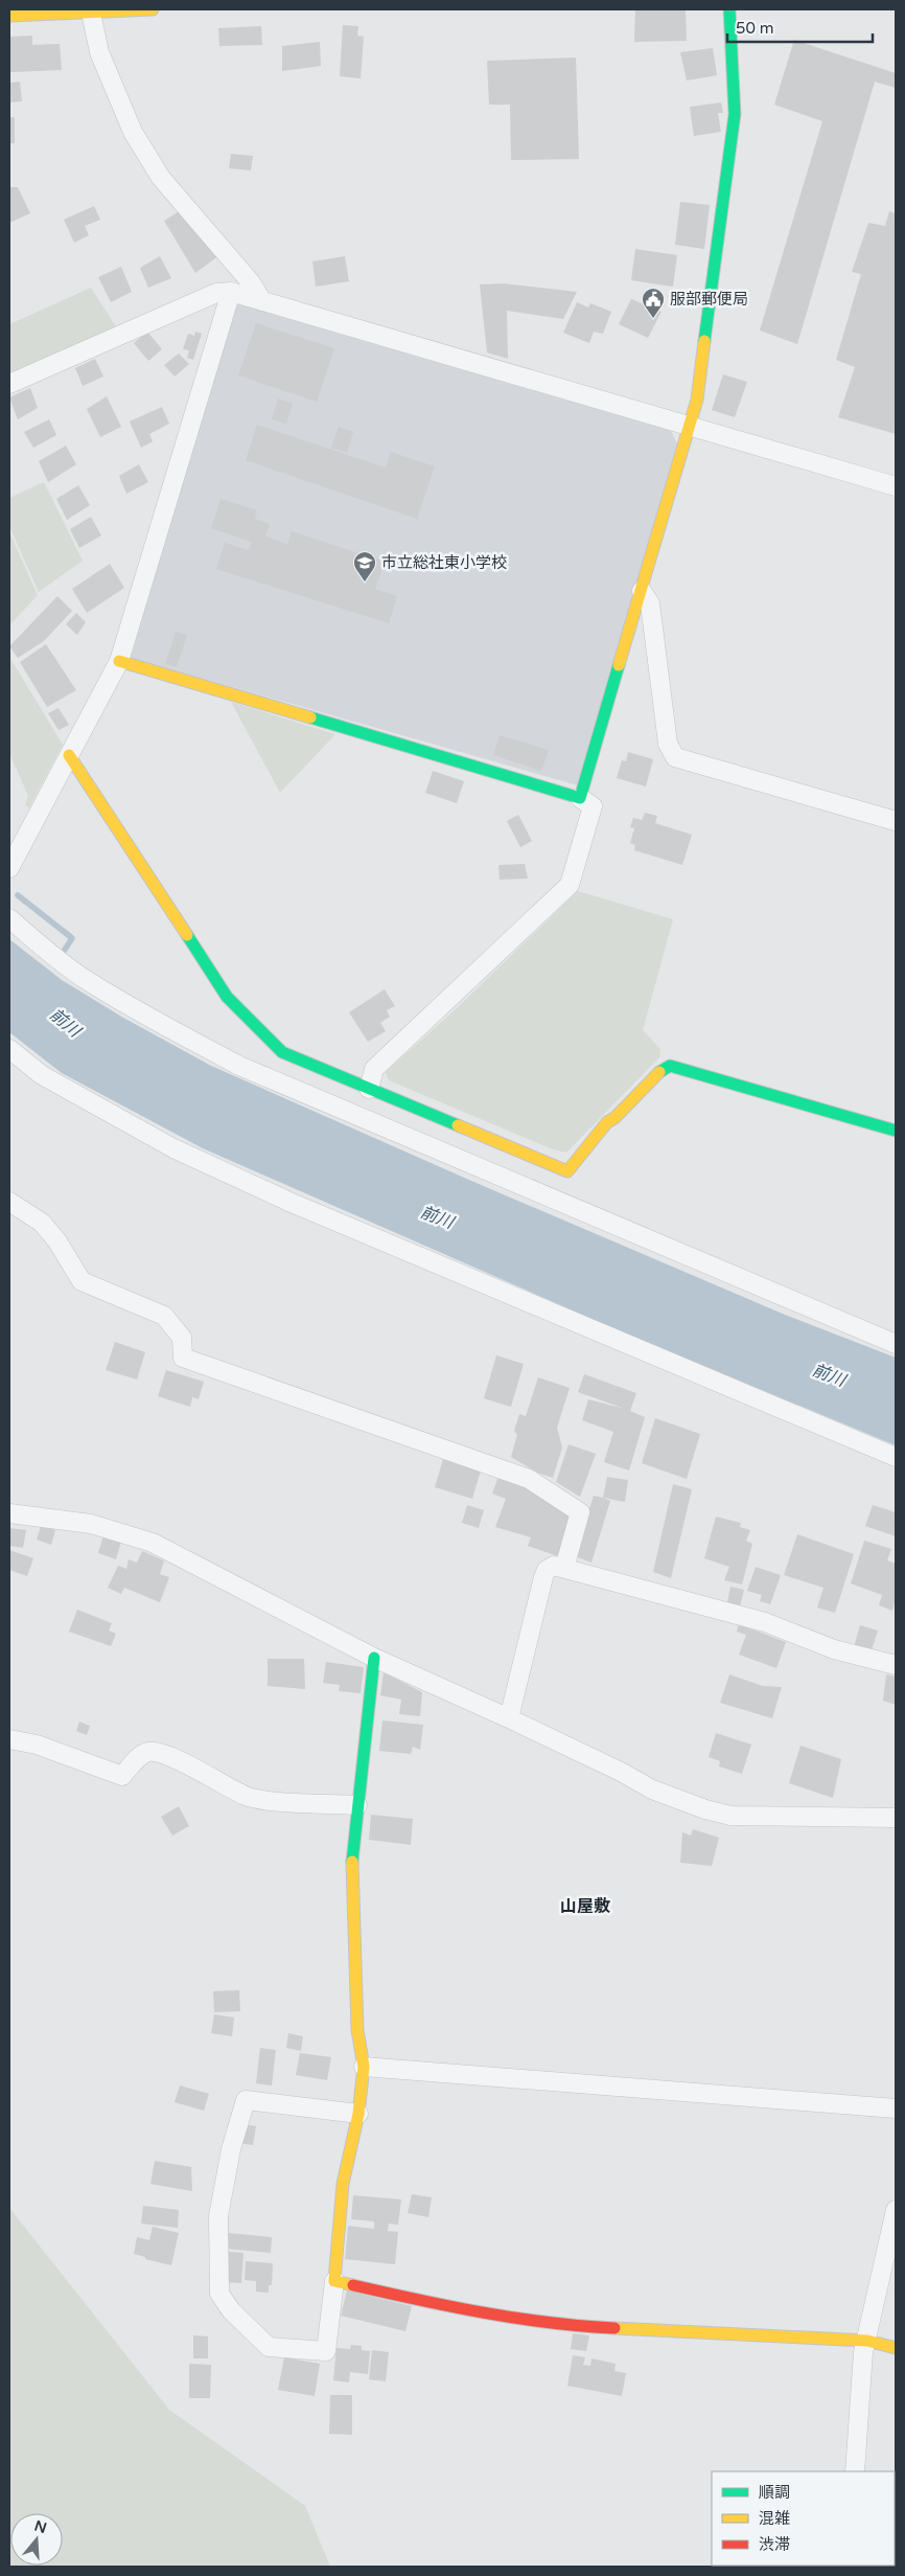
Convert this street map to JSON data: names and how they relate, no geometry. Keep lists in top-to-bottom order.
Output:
{
  "districts": ["山屋敷"],
  "water": ["前川"],
  "places": {
    "public building": ["服部郵便局"],
    "school or university": ["市立総社東小学校"]
  },
  "legend": ["順調", "混雑", "渋滞"],
  "scale_bar": "50 m",
  "north": "top"
}
